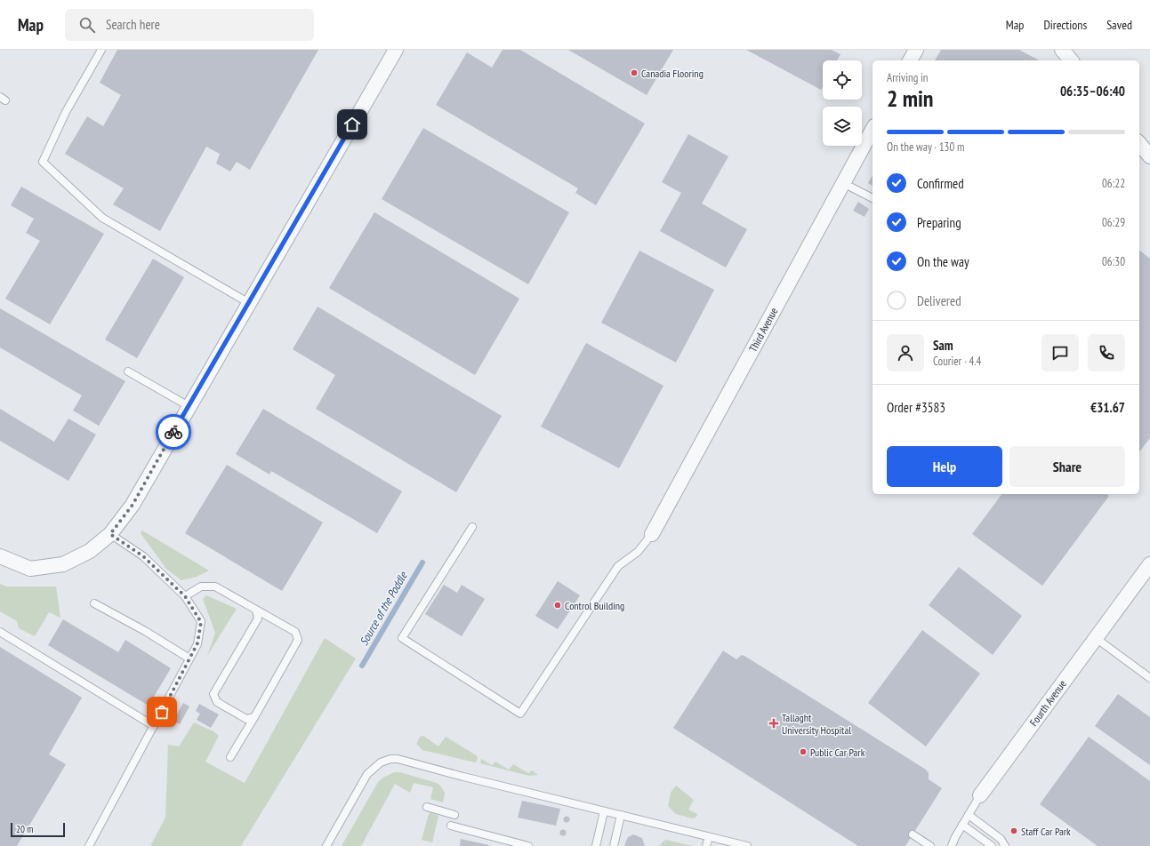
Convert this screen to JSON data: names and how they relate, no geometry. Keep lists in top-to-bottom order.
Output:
{
  "streets": {
    "street": ["Third Avenue", "Fourth Avenue"]
  },
  "water": ["Source of the Poddle"],
  "places": {
    "other": [
      "Canadia Flooring",
      "Control Building",
      "Public Car Park",
      "Staff Car Park"
    ],
    "health": ["Tallaght University Hospital"]
  },
  "scale_bar": "20 m",
  "page": {
    "header": "Map",
    "search": "Search here",
    "nav": ["Map", "Directions", "Saved"],
    "heading": ["2 min", "Arriving in", "06:35–06:40"],
    "panel": [
      "Sam",
      "Courier · 4.4",
      "Order #3583",
      "€31.67"
    ],
    "bar": "On the way · 130 m",
    "list": [
      ["Confirmed", "06:22"],
      ["Preparing", "06:29"],
      ["On the way", "06:30"],
      "Delivered"
    ],
    "buttons": ["Help", "Share"],
    "scale": "20 m"
  }
}
